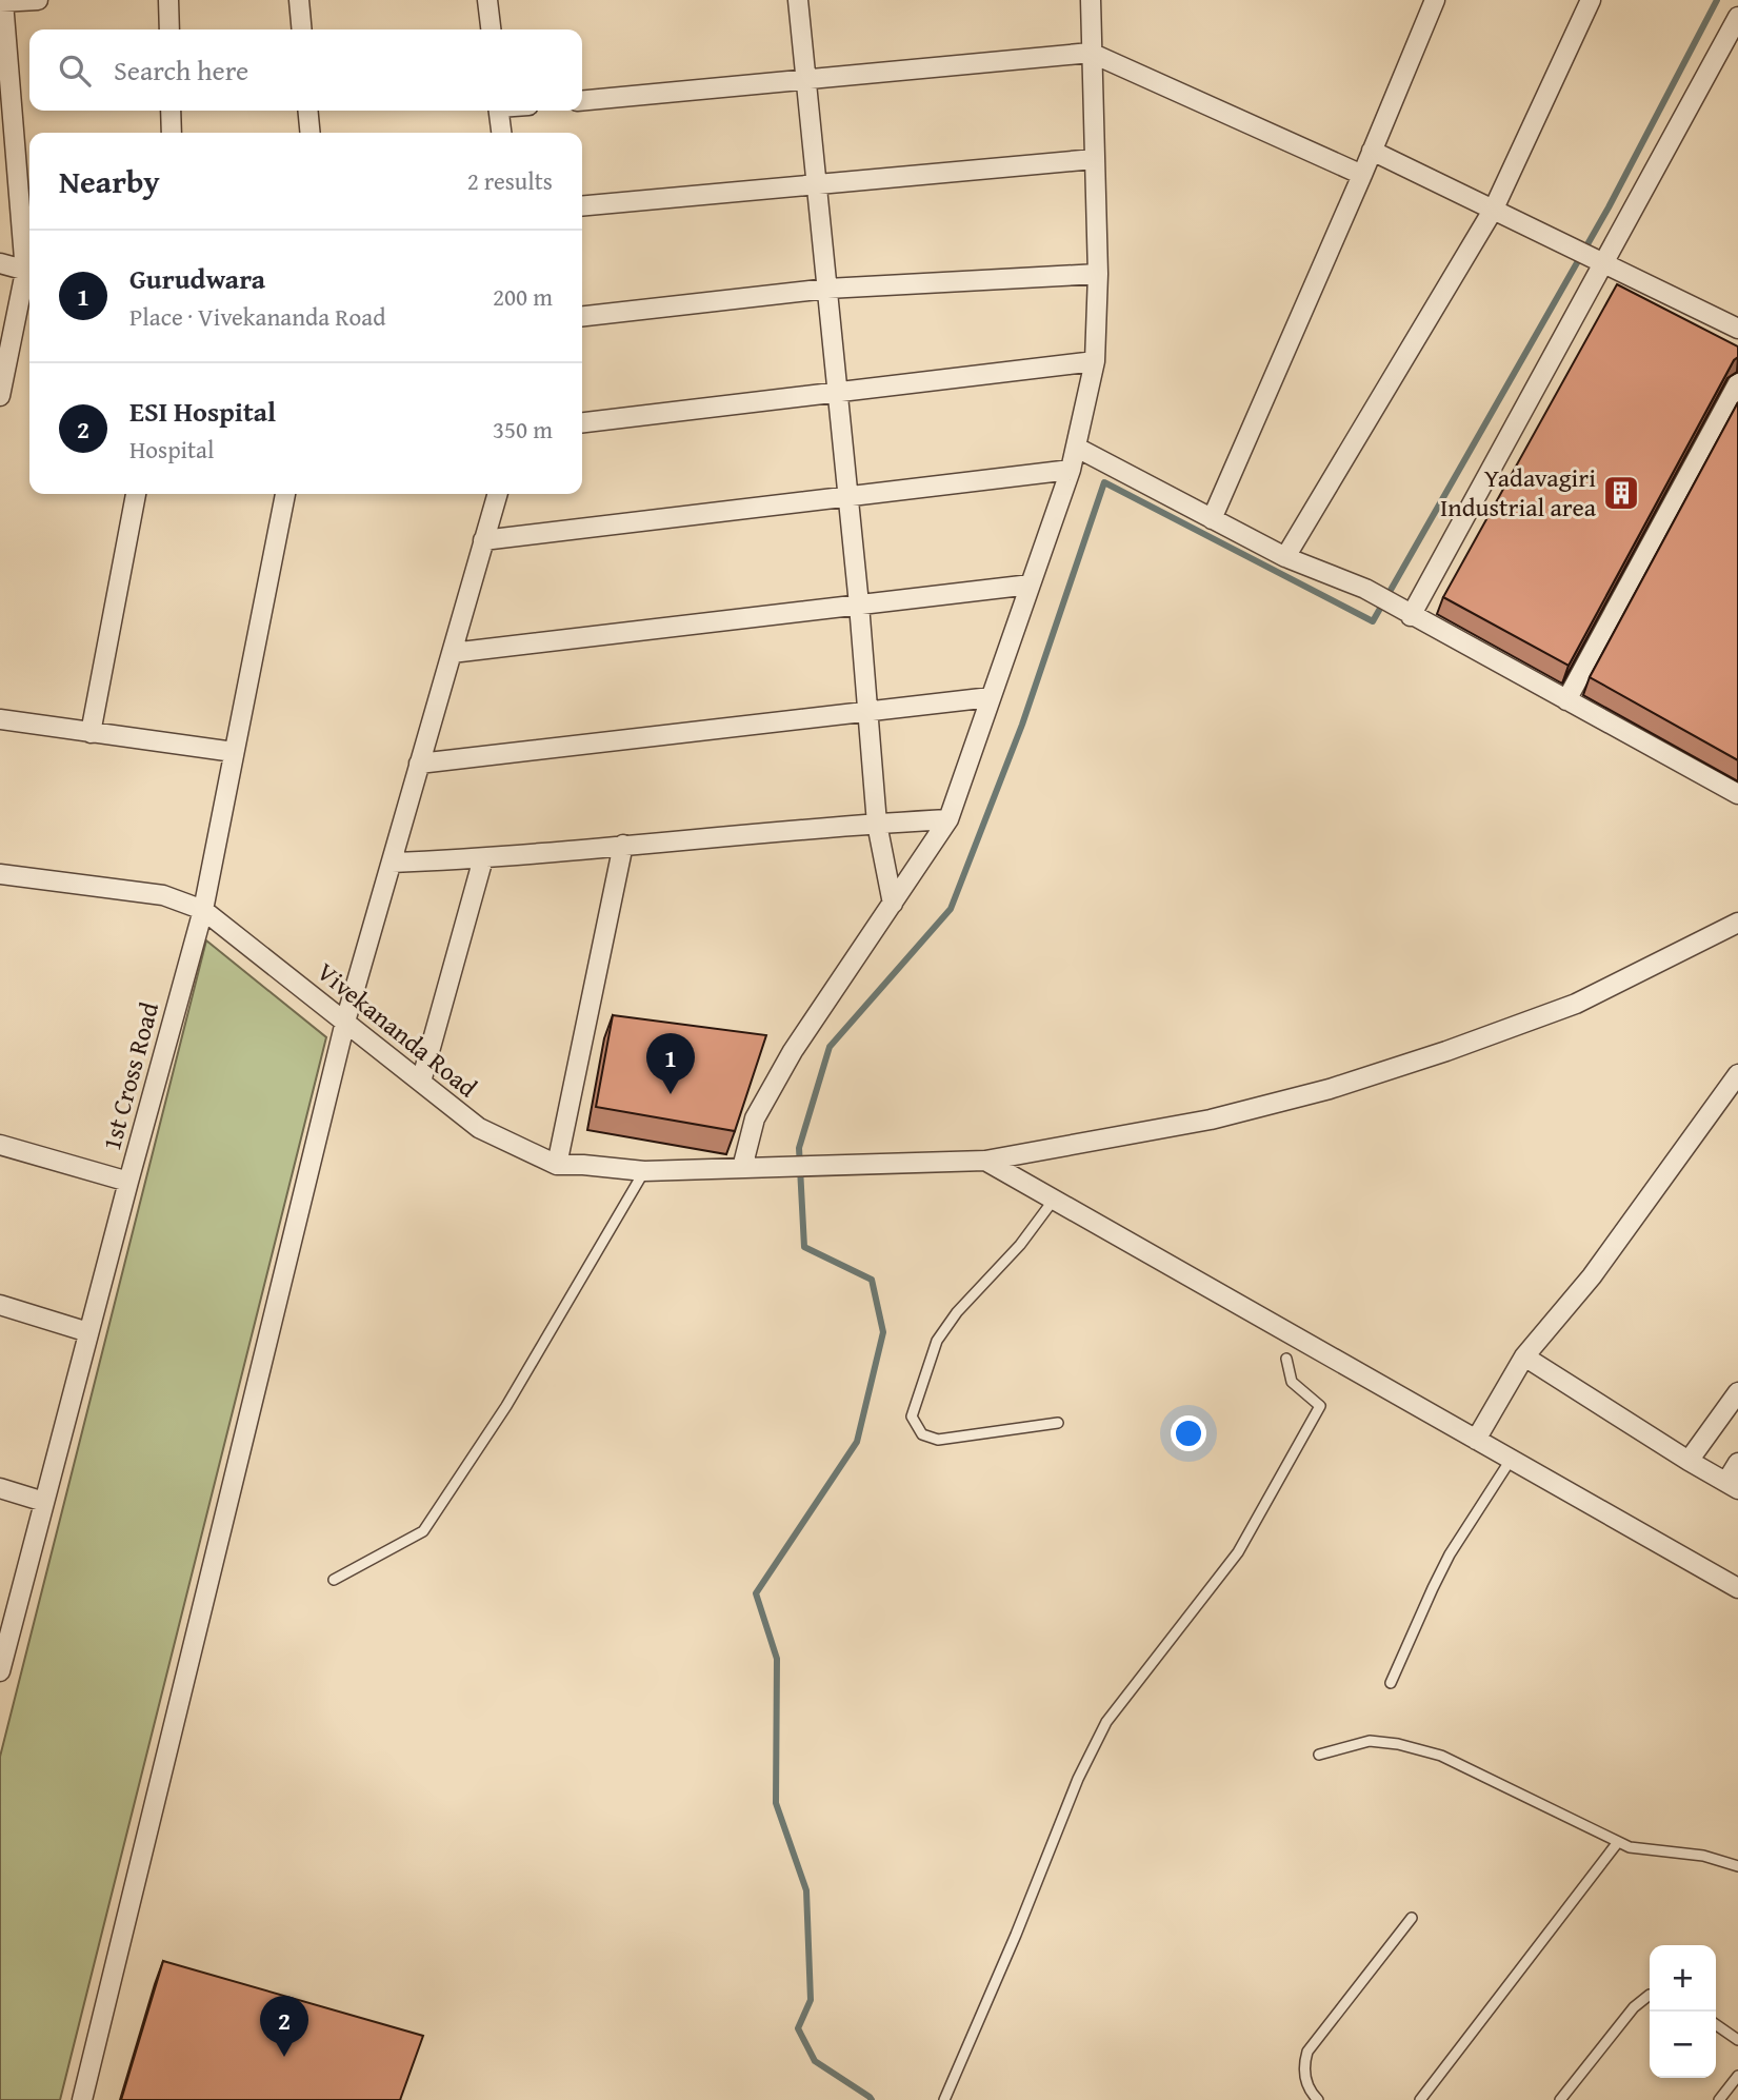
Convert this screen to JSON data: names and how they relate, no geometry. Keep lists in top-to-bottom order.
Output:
{
  "streets": {
    "street": ["Vivekananda Road", "1st Cross Road"]
  },
  "crossings": [
    ["Vivekananda Road", "1st Cross Road"]
  ],
  "places": {
    "building": ["Yadavagiri Industrial area"]
  },
  "page": {
    "search": "Search here",
    "heading": ["Nearby", "2 results"],
    "list": [
      {
        "mark": "1",
        "name": "Gurudwara",
        "note": "Place · Vivekananda Road",
        "value": "200 m"
      },
      {
        "mark": "2",
        "name": "ESI Hospital",
        "note": "Hospital",
        "value": "350 m"
      }
    ],
    "pins": ["1", "2"],
    "map_buttons": ["+", "−"]
  }
}
